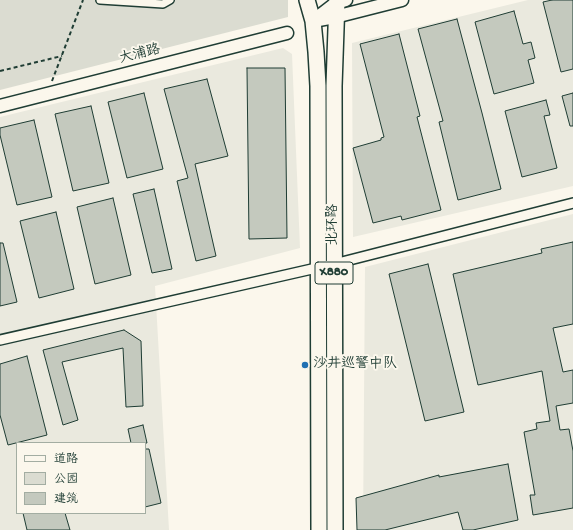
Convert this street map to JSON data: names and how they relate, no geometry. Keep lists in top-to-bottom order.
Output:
{
  "streets": {
    "main road": ["北环路", "X880"],
    "street": ["大浦路"]
  },
  "crossings": [
    ["北环路", "X880"]
  ],
  "places": ["沙井巡警中队"],
  "legend": ["道路", "公园", "建筑"]
}
